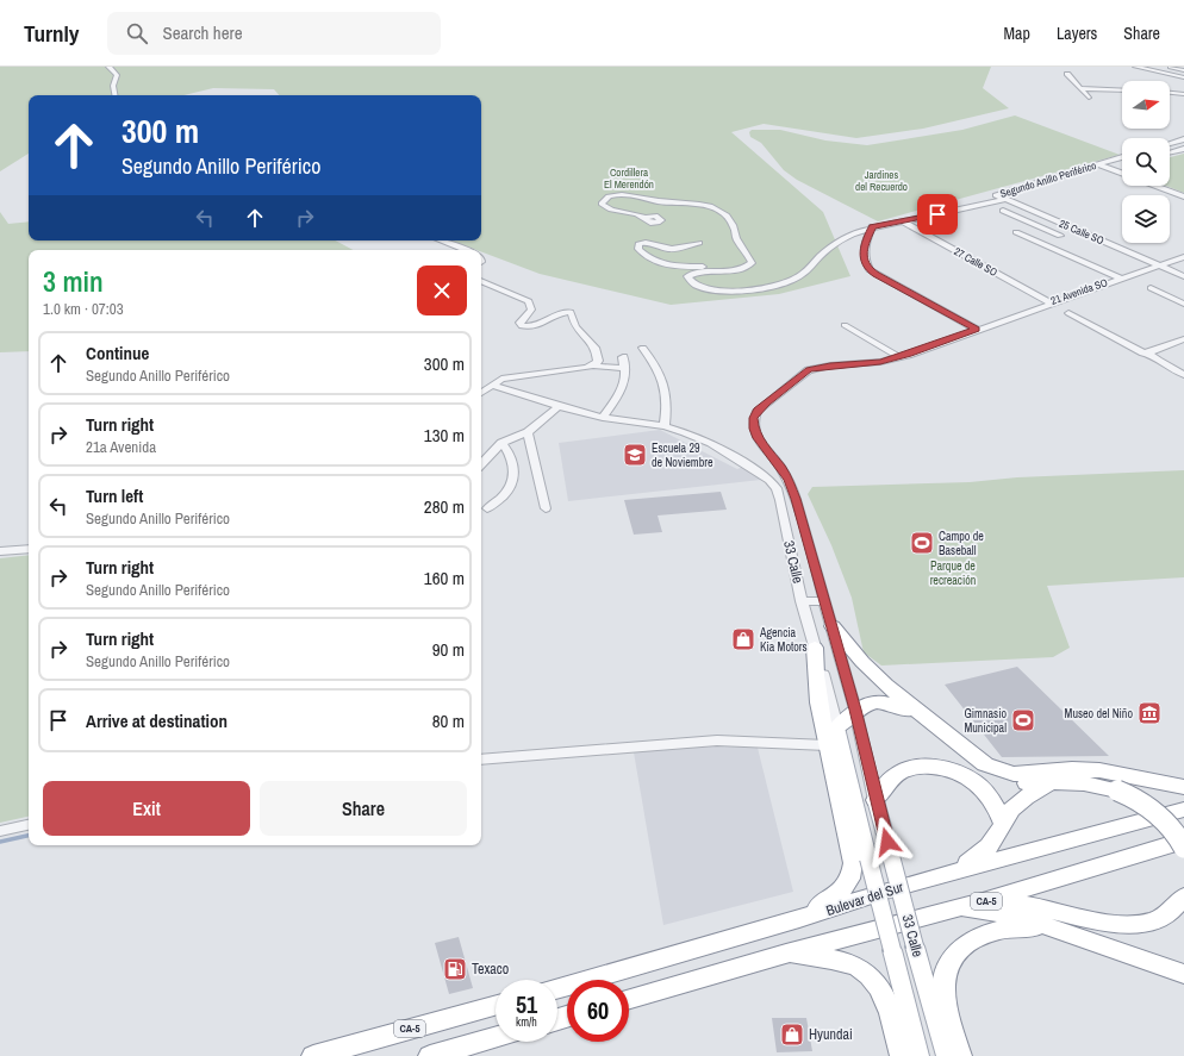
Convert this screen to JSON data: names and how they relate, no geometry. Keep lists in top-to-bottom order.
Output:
{
  "streets": {
    "highway": ["Bulevar del Sur", "CA-5"],
    "main road": ["33 Calle"],
    "street": [
      "Segundo Anillo Periférico",
      "25 Calle SO",
      "27 Calle SO",
      "21 Avenida SO"
    ]
  },
  "crossings": [
    ["Segundo Anillo Periférico", "25 Calle SO"],
    ["Segundo Anillo Periférico", "27 Calle SO"],
    ["25 Calle SO", "21 Avenida SO"],
    ["27 Calle SO", "21 Avenida SO"]
  ],
  "parks": ["Cordillera El Merendón", "Jardines del Recuerdo", "Parque de recreación"],
  "places": {
    "school or university": ["Escuela 29 de Noviembre"],
    "sports": ["Campo de Baseball", "Gimnasio Municipal"],
    "shop": ["Agencia Kia Motors", "Hyundai"],
    "museum": ["Museo del Niño"],
    "fuel station": ["Texaco"]
  },
  "north": "right",
  "page": {
    "header": "Turnly",
    "search": "Search here",
    "nav": ["Map", "Layers", "Share"],
    "turn": ["300 m", "Segundo Anillo Periférico"],
    "heading": ["3 min", "1.0 km · 07:03"],
    "list": [
      {
        "name": "Continue",
        "note": "Segundo Anillo Periférico",
        "value": "300 m"
      },
      {
        "name": "Turn right",
        "note": "21a Avenida",
        "value": "130 m"
      },
      {
        "name": "Turn left",
        "note": "Segundo Anillo Periférico",
        "value": "280 m"
      },
      {
        "name": "Turn right",
        "note": "Segundo Anillo Periférico",
        "value": "160 m"
      },
      {
        "name": "Turn right",
        "note": "Segundo Anillo Periférico",
        "value": "90 m"
      },
      {
        "name": "Arrive at destination",
        "value": "80 m"
      }
    ],
    "buttons": ["Exit", "Share"],
    "speed": "51 km/h",
    "limit": "60"
  }
}
